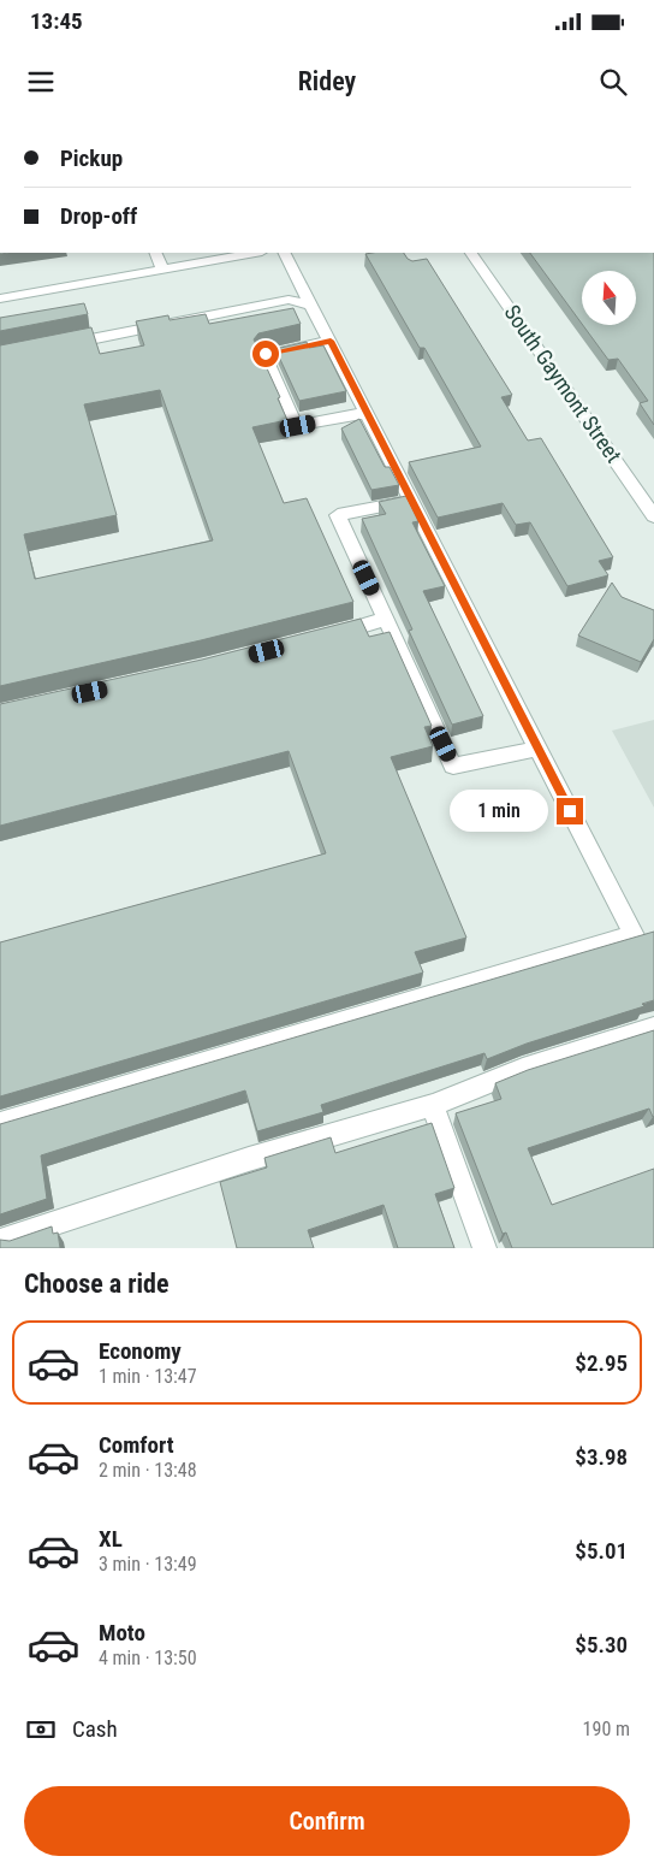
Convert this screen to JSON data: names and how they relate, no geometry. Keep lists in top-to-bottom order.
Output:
{
  "streets": {
    "street": ["South Gaymont Street"]
  },
  "north": "top",
  "page": {
    "status": "13:45",
    "header": "Ridey",
    "banner": ["Pickup", "Drop-off"],
    "bubble": "1 min",
    "heading": "Choose a ride",
    "list": [
      {
        "name": "Economy",
        "note": "1 min · 13:47",
        "value": "$2.95"
      },
      {
        "name": "Comfort",
        "note": "2 min · 13:48",
        "value": "$3.98"
      },
      {
        "name": "XL",
        "note": "3 min · 13:49",
        "value": "$5.01"
      },
      {
        "name": "Moto",
        "note": "4 min · 13:50",
        "value": "$5.30"
      }
    ],
    "pay": ["Cash", "190 m"],
    "buttons": "Confirm"
  }
}
